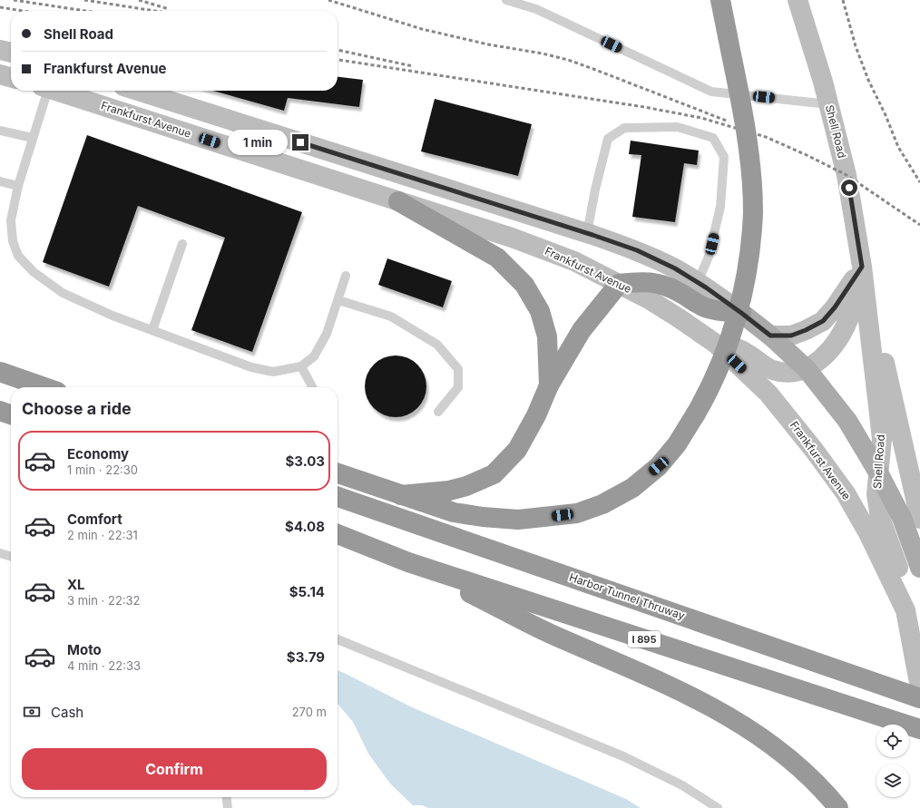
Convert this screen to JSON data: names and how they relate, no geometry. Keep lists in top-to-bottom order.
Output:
{
  "streets": {
    "highway": ["Harbor Tunnel Thruway", "I 895"],
    "main road": ["Frankfurst Avenue", "Shell Road"]
  },
  "crossings": [
    ["Frankfurst Avenue", "Shell Road"]
  ],
  "page": {
    "banner": ["Shell Road", "Frankfurst Avenue"],
    "bubble": "1 min",
    "heading": "Choose a ride",
    "list": [
      {
        "name": "Economy",
        "note": "1 min · 22:30",
        "value": "$3.03"
      },
      {
        "name": "Comfort",
        "note": "2 min · 22:31",
        "value": "$4.08"
      },
      {
        "name": "XL",
        "note": "3 min · 22:32",
        "value": "$5.14"
      },
      {
        "name": "Moto",
        "note": "4 min · 22:33",
        "value": "$3.79"
      }
    ],
    "pay": ["Cash", "270 m"],
    "buttons": "Confirm"
  }
}
